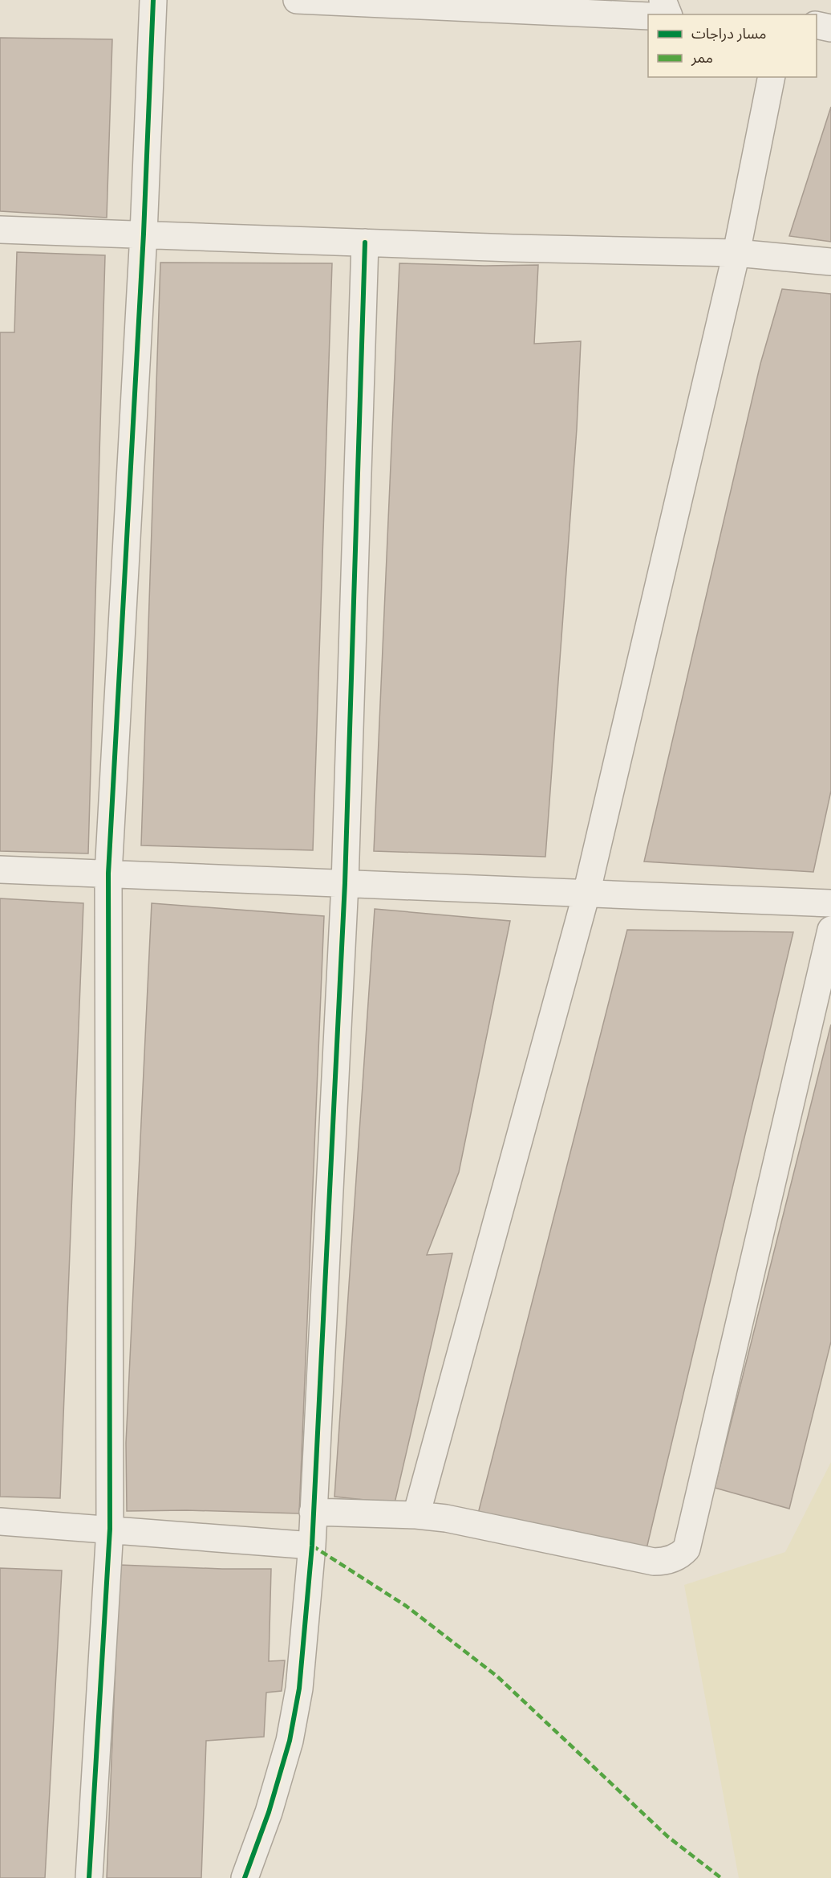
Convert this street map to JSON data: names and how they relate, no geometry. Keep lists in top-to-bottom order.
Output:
{
  "legend": ["مسار دراجات", "ممر"]
}
